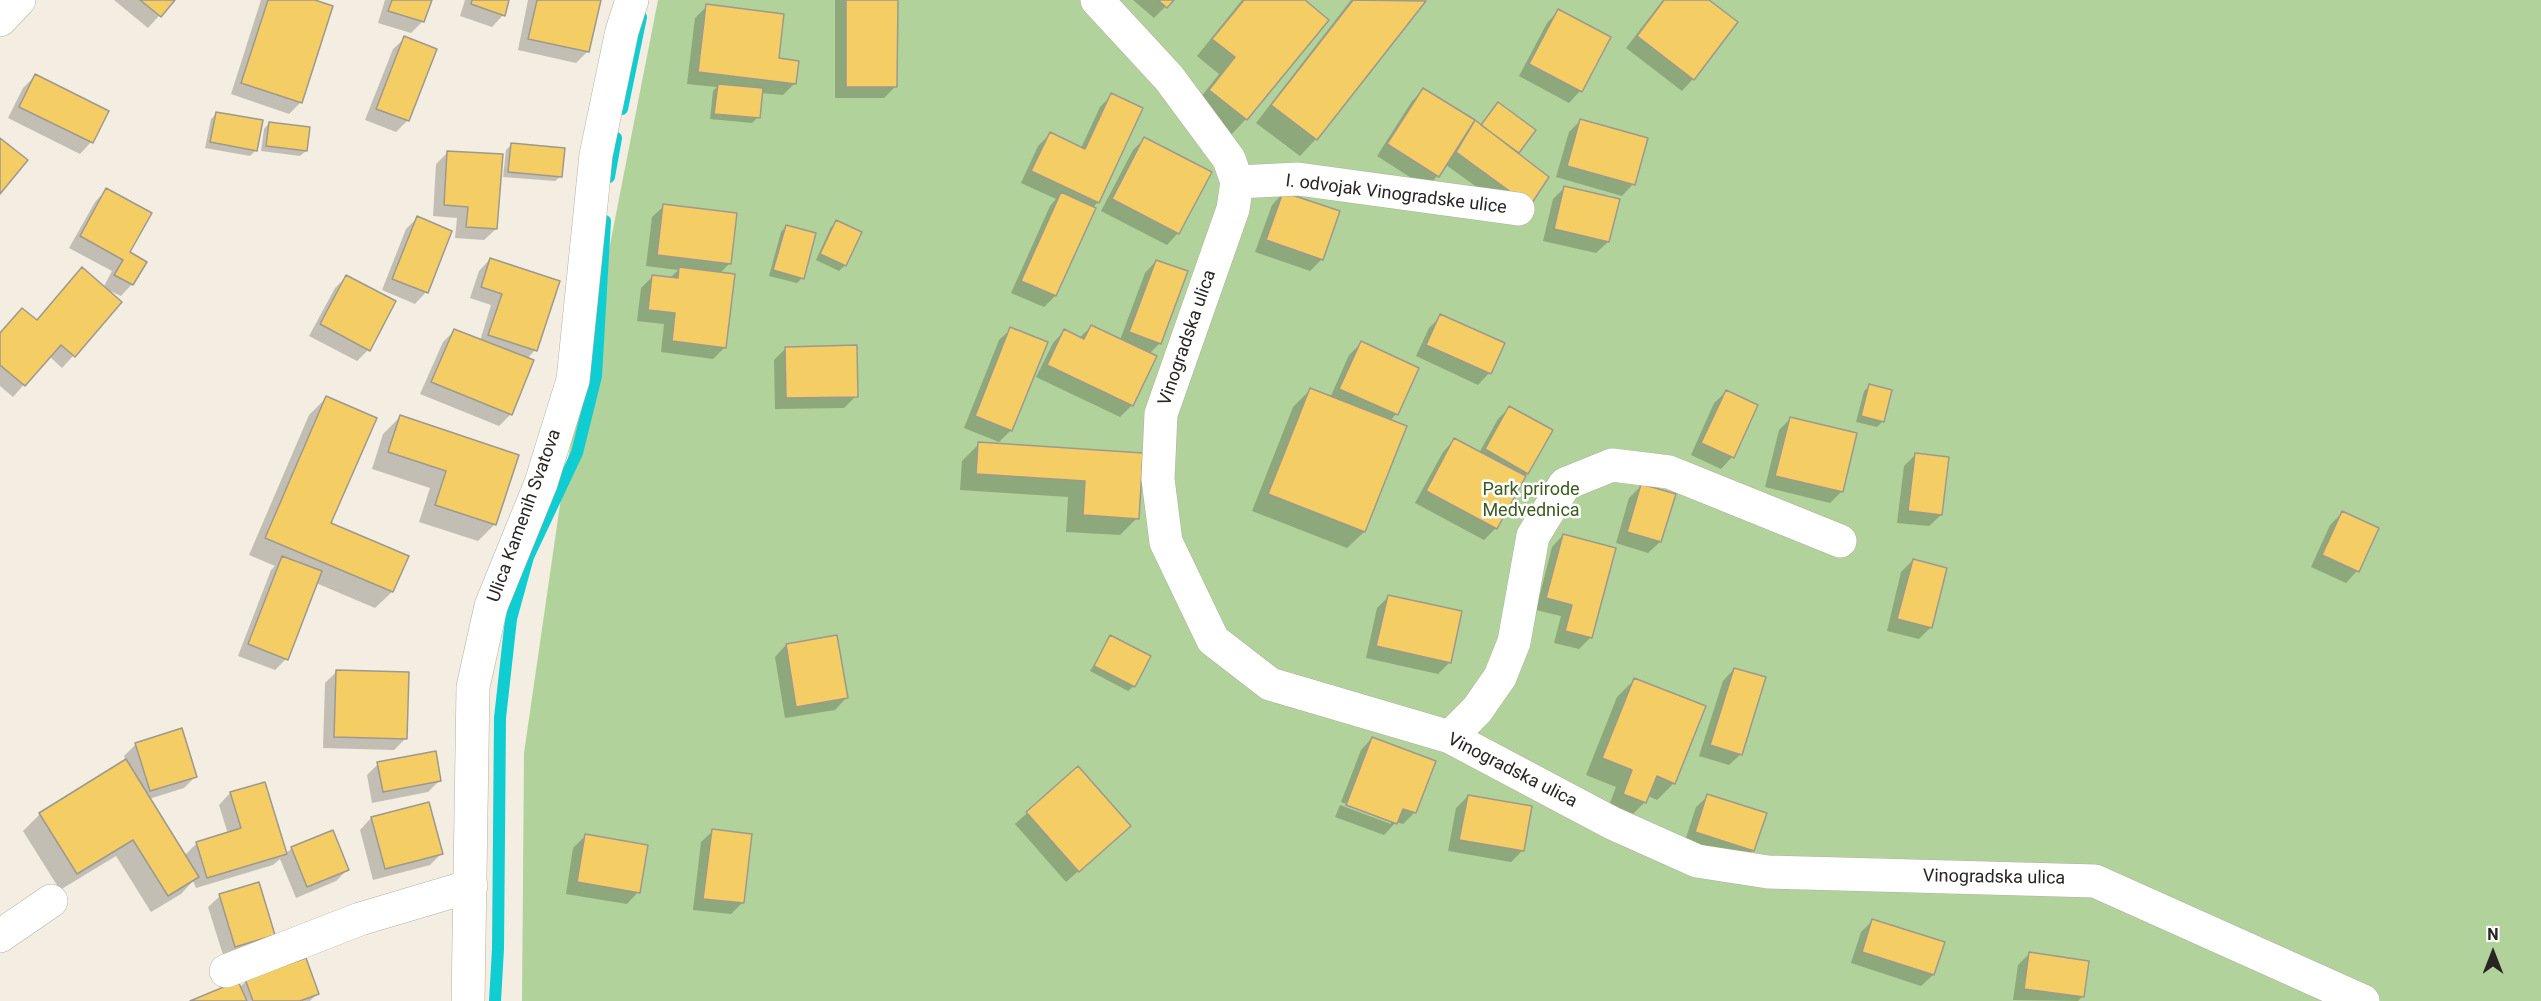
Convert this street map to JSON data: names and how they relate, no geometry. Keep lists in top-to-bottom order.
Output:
{
  "streets": {
    "street": ["I. odvojak Vinogradske ulice", "Vinogradska ulica", "Ulica Kamenih Svatova"]
  },
  "crossings": [
    ["I. odvojak Vinogradske ulice", "Vinogradska ulica"]
  ],
  "parks": ["Park prirode Medvednica"],
  "north": "top"
}
